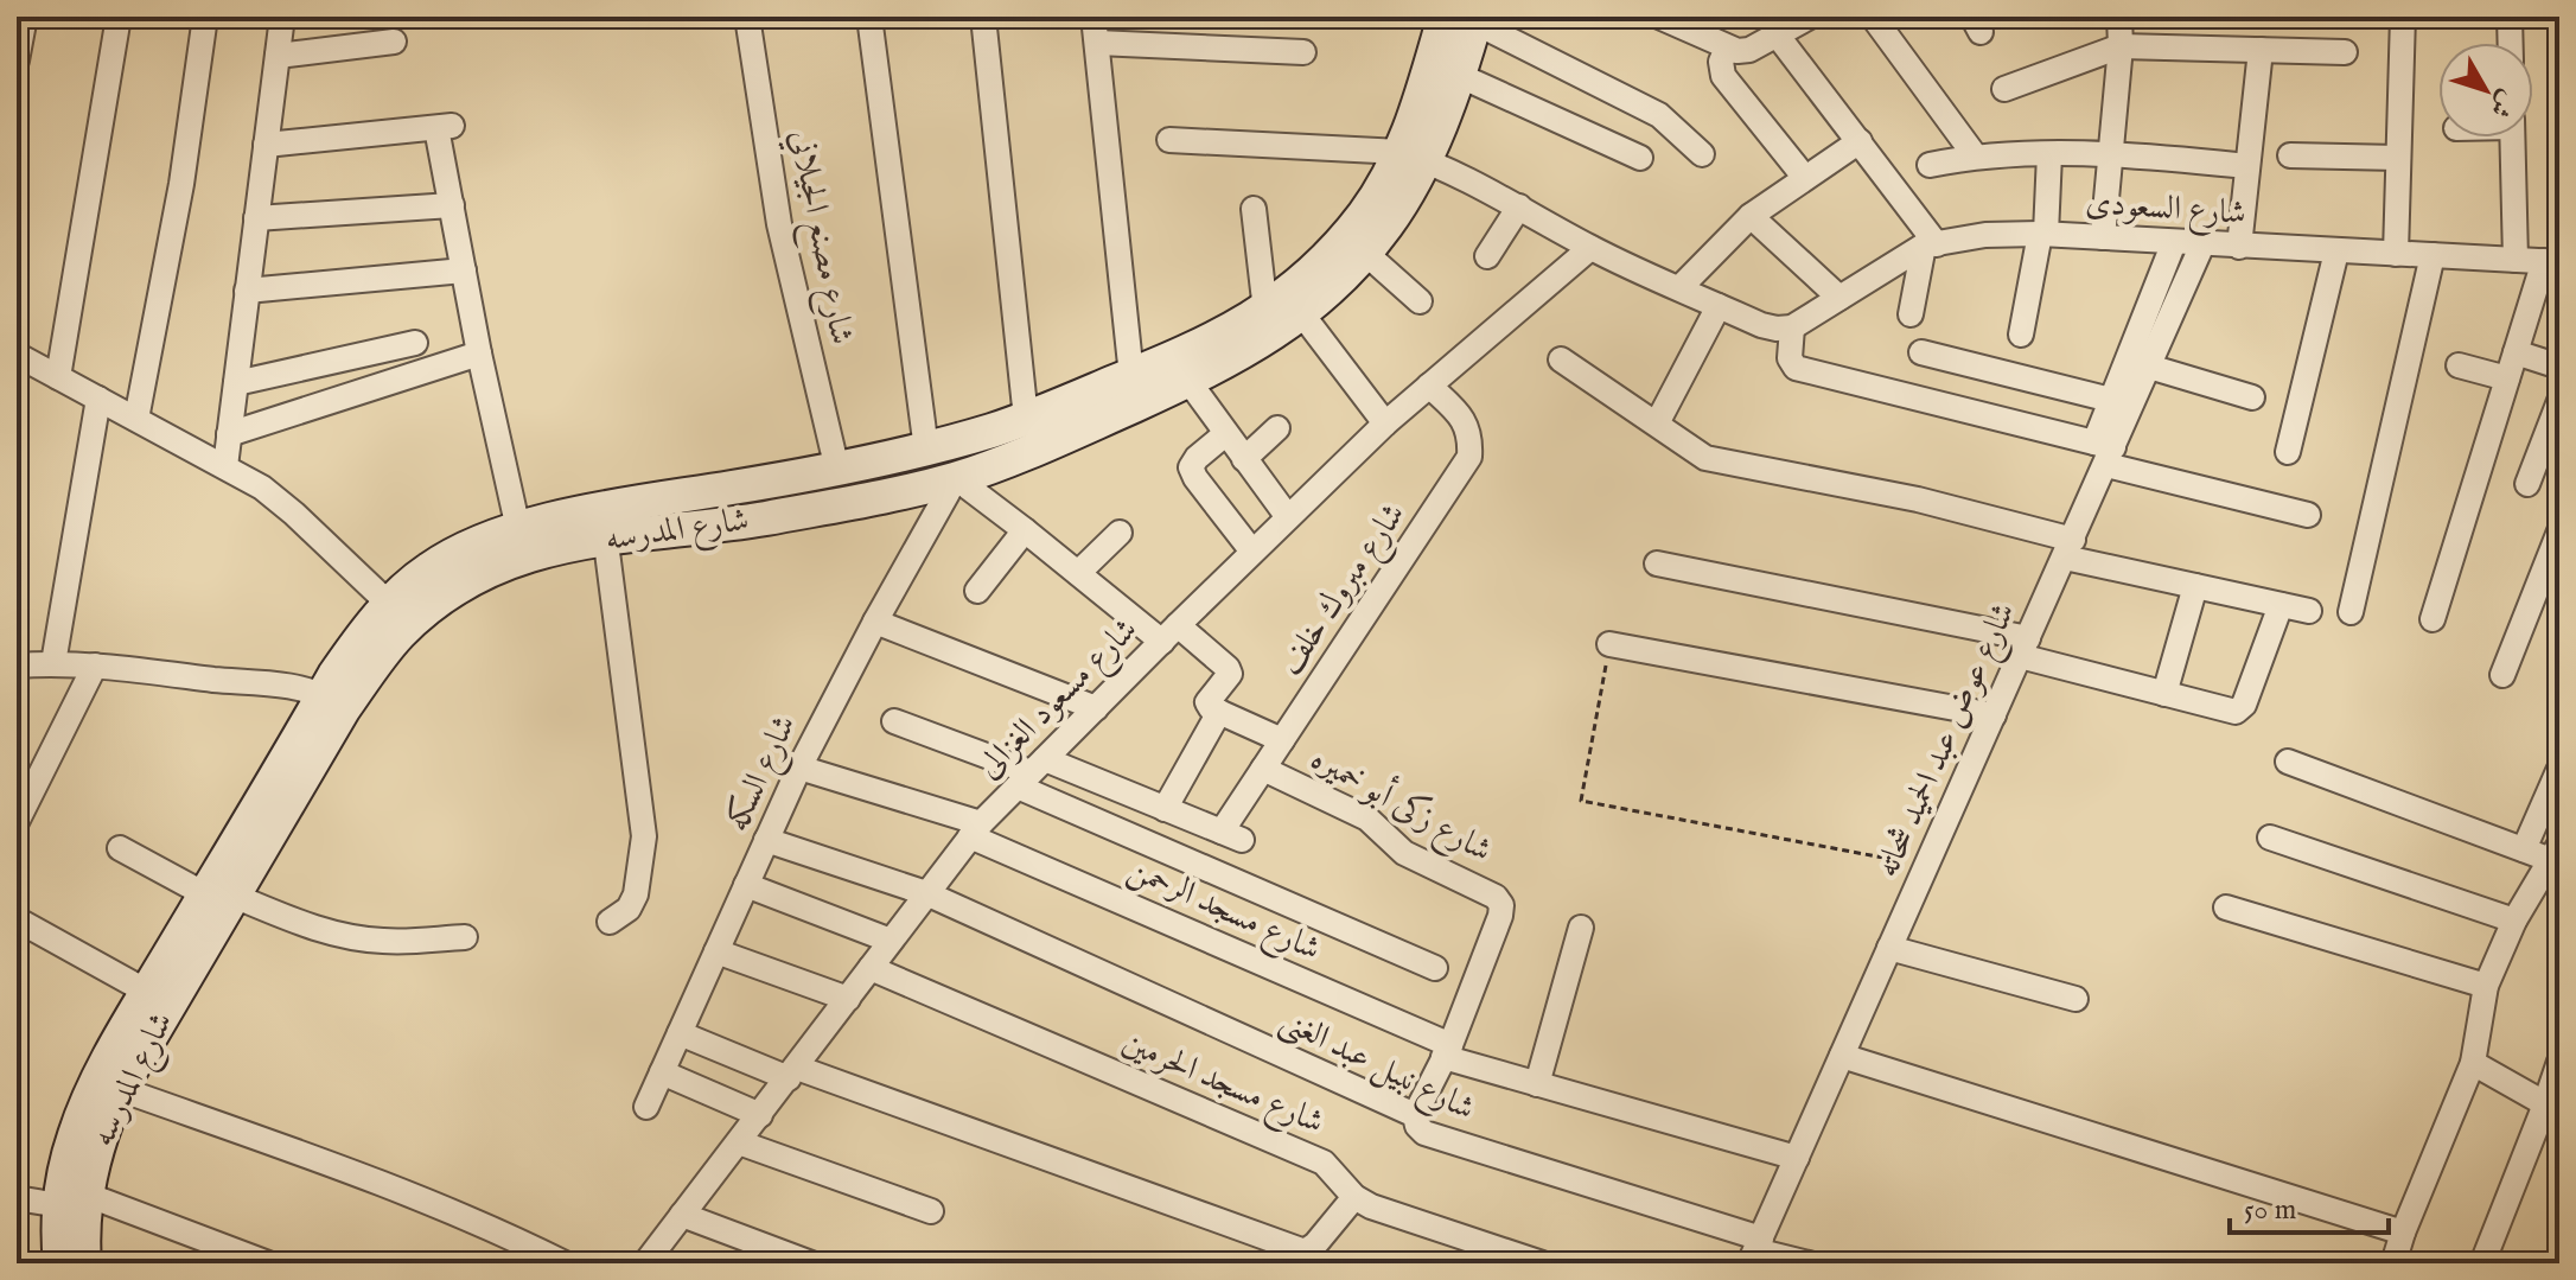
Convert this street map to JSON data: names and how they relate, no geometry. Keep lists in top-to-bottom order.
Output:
{
  "streets": {
    "street": [
      "شارع السعودى",
      "شارع مصنع الجيلاني",
      "شارع المدرسه",
      "شارع مبروك خلف",
      "شارع مسعود الغزالى",
      "شارع عوض عبد الحميد شحاته",
      "شارع السكه",
      "شارع زكى أبو خميره",
      "شارع مسجد الرحمن",
      "شارع نبيل عبد الغنى",
      "شارع مسجد الحرمين"
    ]
  },
  "crossings": [
    ["شارع السعودى", "شارع عوض عبد الحميد شحاته"],
    ["شارع مصنع الجيلاني", "شارع المدرسه"],
    ["شارع المدرسه", "شارع السكه"],
    ["شارع مبروك خلف", "شارع مسعود الغزالى"],
    ["شارع مبروك خلف", "شارع زكى أبو خميره"],
    ["شارع مسعود الغزالى", "شارع مسجد الرحمن"],
    ["شارع مسعود الغزالى", "شارع نبيل عبد الغنى"],
    ["شارع مسعود الغزالى", "شارع مسجد الحرمين"],
    ["شارع عوض عبد الحميد شحاته", "شارع مسجد الرحمن"],
    ["شارع عوض عبد الحميد شحاته", "شارع نبيل عبد الغنى"],
    ["شارع السكه", "شارع مسجد الرحمن"],
    ["شارع السكه", "شارع نبيل عبد الغنى"],
    ["شارع زكى أبو خميره", "شارع مسجد الرحمن"],
    ["شارع زكى أبو خميره", "شارع نبيل عبد الغنى"]
  ],
  "scale_bar": "50 m",
  "north": "bottom right"
}
